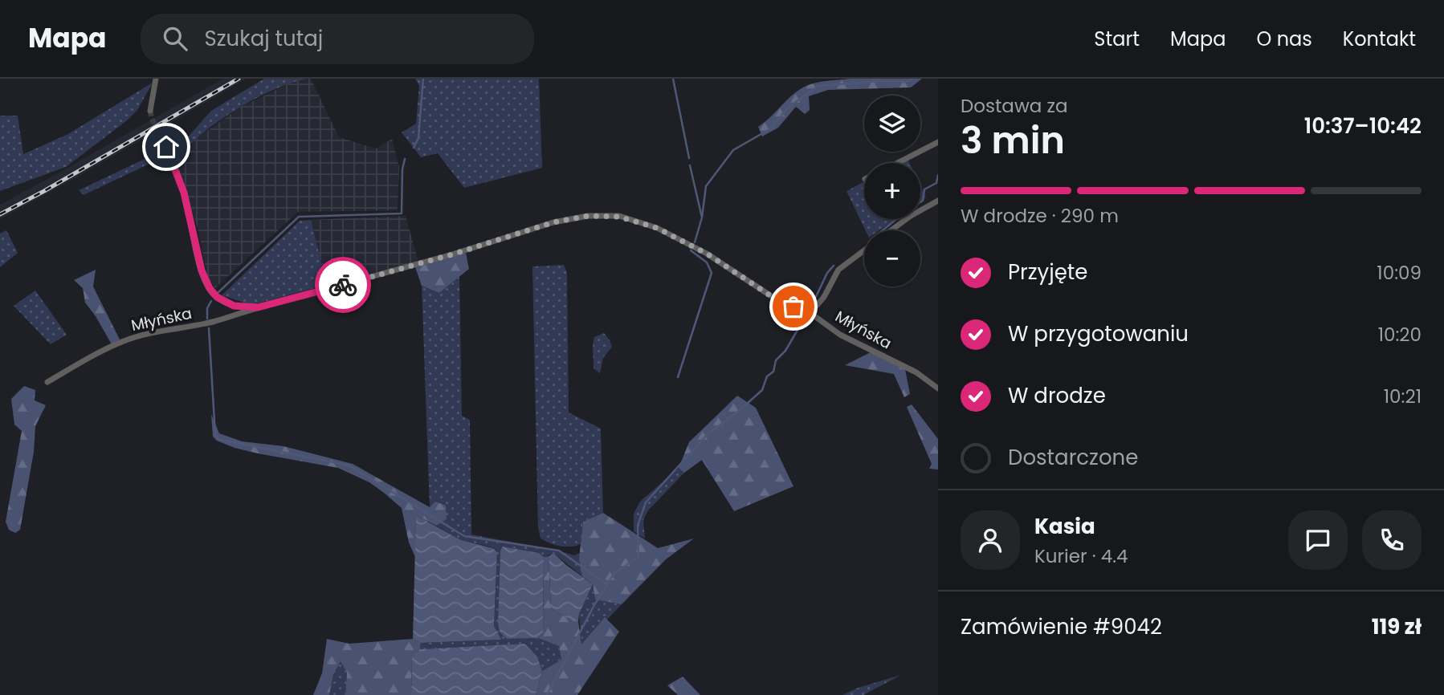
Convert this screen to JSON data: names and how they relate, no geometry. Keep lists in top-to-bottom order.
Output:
{
  "streets": {
    "street": ["Młyńska"]
  },
  "page": {
    "header": "Mapa",
    "search": "Szukaj tutaj",
    "nav": [
      "Start",
      "Mapa",
      "O nas",
      "Kontakt"
    ],
    "heading": ["3 min", "Dostawa za", "10:37–10:42"],
    "panel": [
      "Kasia",
      "Kurier · 4.4",
      "Zamówienie #9042",
      "119 zł"
    ],
    "map_buttons": ["+", "−"],
    "bar": "W drodze · 290 m",
    "list": [
      ["Przyjęte", "10:09"],
      ["W przygotowaniu", "10:20"],
      ["W drodze", "10:21"],
      "Dostarczone"
    ]
  }
}
